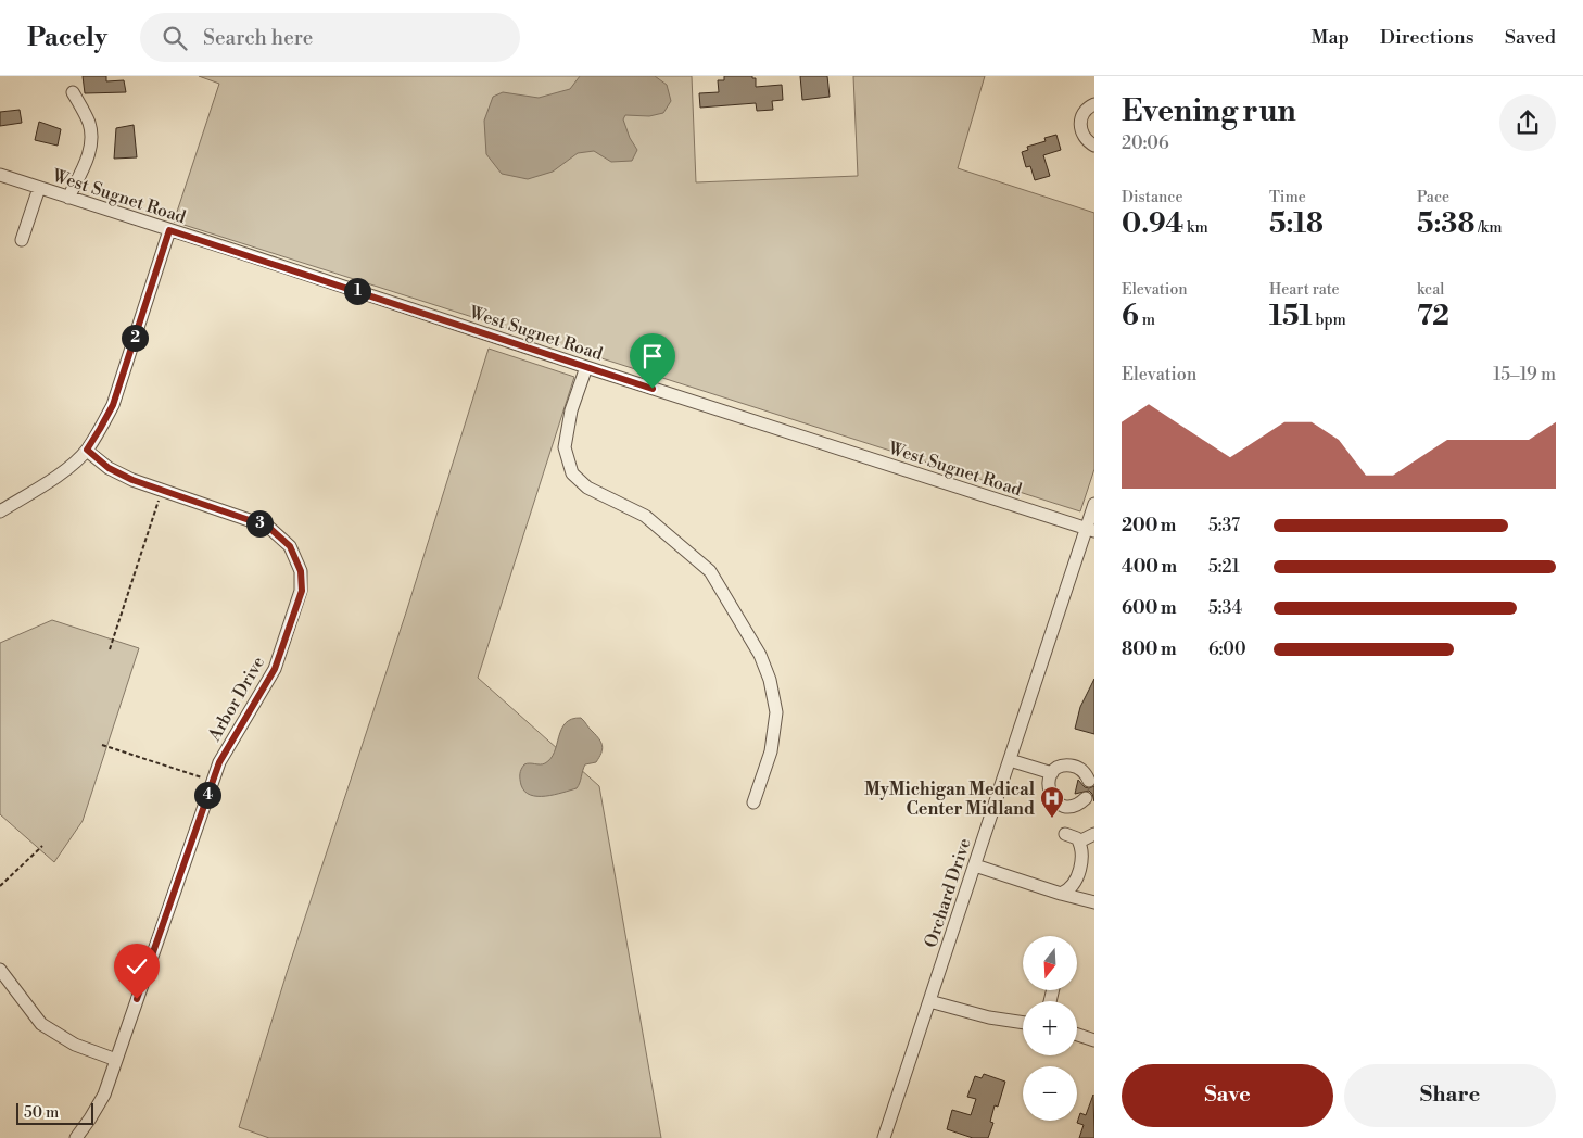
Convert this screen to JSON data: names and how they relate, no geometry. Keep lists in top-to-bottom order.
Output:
{
  "streets": {
    "street": ["West Sugnet Road", "Arbor Drive", "Orchard Drive"]
  },
  "crossings": [
    ["West Sugnet Road", "Orchard Drive"]
  ],
  "places": {
    "hospital": ["MyMichigan Medical Center Midland"]
  },
  "scale_bar": "50 m",
  "north": "bottom",
  "page": {
    "header": "Pacely",
    "search": "Search here",
    "nav": ["Map", "Directions", "Saved"],
    "heading": ["Evening run", "20:06"],
    "stats": [
      ["Distance", "0.94 km"],
      ["Time", "5:18"],
      ["Pace", "5:38 /km"],
      ["Elevation", "6 m"],
      ["Heart rate", "151 bpm"],
      ["kcal", "72"]
    ],
    "pins": [
      "1",
      "2",
      "3",
      "4"
    ],
    "chart": ["Elevation", "15–19 m"],
    "list": [
      {
        "name": "200 m",
        "note": "5:37"
      },
      {
        "name": "400 m",
        "note": "5:21"
      },
      {
        "name": "600 m",
        "note": "5:34"
      },
      {
        "name": "800 m",
        "note": "6:00"
      }
    ],
    "map_buttons": ["+", "−"],
    "buttons": ["Save", "Share"],
    "scale": "50 m"
  }
}
